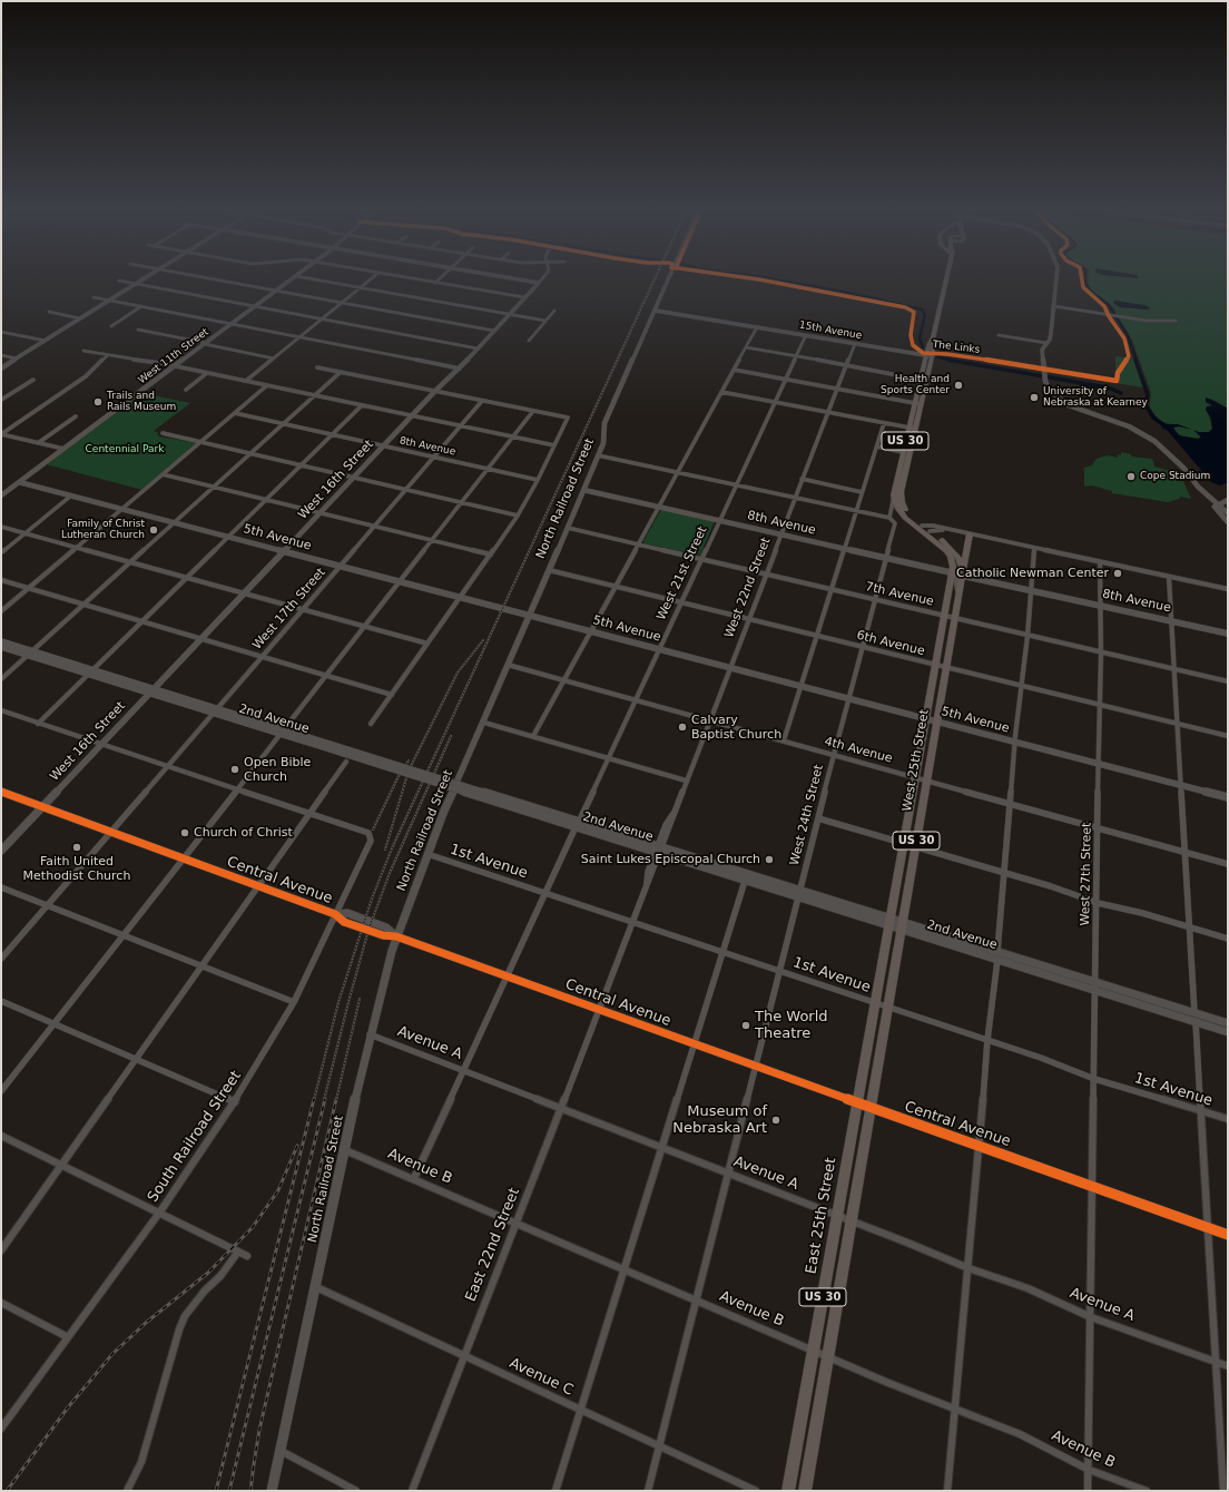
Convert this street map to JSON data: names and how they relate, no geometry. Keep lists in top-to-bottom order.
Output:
{
  "streets": {
    "main road": [
      "US 30",
      "West 25th Street",
      "West 24th Street",
      "East 25th Street"
    ],
    "street": [
      "15th Avenue",
      "West 11th Street",
      "8th Avenue",
      "West 16th Street",
      "North Railroad Street",
      "5th Avenue",
      "West 21st Street",
      "West 22nd Street",
      "7th Avenue",
      "West 17th Street",
      "6th Avenue",
      "2nd Avenue",
      "4th Avenue",
      "1st Avenue",
      "West 27th Street",
      "Central Avenue",
      "Avenue A",
      "South Railroad Street",
      "Avenue B",
      "East 22nd Street",
      "Avenue C"
    ],
    "cycle path": ["The Links"]
  },
  "crossings": [
    ["15th Avenue", "North Railroad Street"],
    ["15th Avenue", "West 21st Street"],
    ["15th Avenue", "West 22nd Street"],
    ["15th Avenue", "West 24th Street"],
    ["West 11th Street", "5th Avenue"],
    ["US 30", "West 25th Street"],
    ["US 30", "Central Avenue"],
    ["US 30", "Avenue A"],
    ["US 30", "Avenue B"],
    ["8th Avenue", "West 16th Street"],
    ["8th Avenue", "North Railroad Street"],
    ["8th Avenue", "West 21st Street"],
    ["8th Avenue", "West 22nd Street"],
    ["8th Avenue", "West 17th Street"],
    ["8th Avenue", "West 25th Street"],
    ["8th Avenue", "West 24th Street"],
    ["8th Avenue", "West 27th Street"],
    ["West 16th Street", "5th Avenue"],
    ["West 16th Street", "2nd Avenue"],
    ["West 16th Street", "Central Avenue"],
    ["North Railroad Street", "5th Avenue"],
    ["North Railroad Street", "7th Avenue"],
    ["North Railroad Street", "6th Avenue"],
    ["North Railroad Street", "4th Avenue"],
    ["North Railroad Street", "1st Avenue"],
    ["North Railroad Street", "Central Avenue"],
    ["North Railroad Street", "Avenue A"],
    ["North Railroad Street", "Avenue B"],
    ["North Railroad Street", "Avenue C"],
    ["5th Avenue", "West 21st Street"],
    ["5th Avenue", "West 22nd Street"],
    ["5th Avenue", "West 17th Street"],
    ["5th Avenue", "West 25th Street"],
    ["5th Avenue", "West 24th Street"],
    ["5th Avenue", "West 27th Street"],
    ["West 21st Street", "7th Avenue"],
    ["West 21st Street", "6th Avenue"],
    ["West 21st Street", "2nd Avenue"],
    ["West 21st Street", "4th Avenue"],
    ["West 21st Street", "1st Avenue"],
    ["West 21st Street", "Central Avenue"],
    ["West 21st Street", "Avenue A"],
    ["West 21st Street", "Avenue B"],
    ["West 22nd Street", "7th Avenue"],
    ["West 22nd Street", "6th Avenue"],
    ["West 22nd Street", "2nd Avenue"],
    ["West 22nd Street", "4th Avenue"],
    ["West 22nd Street", "1st Avenue"],
    ["West 22nd Street", "Central Avenue"],
    ["West 22nd Street", "East 22nd Street"],
    ["7th Avenue", "West 25th Street"],
    ["7th Avenue", "West 24th Street"],
    ["7th Avenue", "West 27th Street"],
    ["West 17th Street", "2nd Avenue"],
    ["West 17th Street", "Central Avenue"],
    ["6th Avenue", "West 25th Street"],
    ["6th Avenue", "West 24th Street"],
    ["6th Avenue", "West 27th Street"],
    ["2nd Avenue", "West 25th Street"],
    ["2nd Avenue", "West 24th Street"],
    ["2nd Avenue", "West 27th Street"],
    ["4th Avenue", "West 25th Street"],
    ["4th Avenue", "West 24th Street"],
    ["4th Avenue", "West 27th Street"],
    ["West 25th Street", "1st Avenue"],
    ["West 25th Street", "Central Avenue"],
    ["West 25th Street", "East 25th Street"],
    ["West 24th Street", "1st Avenue"],
    ["West 24th Street", "Central Avenue"],
    ["West 24th Street", "Avenue A"],
    ["West 24th Street", "Avenue B"],
    ["West 24th Street", "Avenue C"],
    ["1st Avenue", "West 27th Street"],
    ["West 27th Street", "Central Avenue"],
    ["West 27th Street", "Avenue A"],
    ["West 27th Street", "Avenue B"],
    ["Central Avenue", "South Railroad Street"],
    ["Central Avenue", "East 25th Street"],
    ["Central Avenue", "East 22nd Street"],
    ["Avenue A", "East 25th Street"],
    ["Avenue A", "East 22nd Street"],
    ["Avenue B", "East 25th Street"],
    ["Avenue B", "East 22nd Street"],
    ["East 22nd Street", "Avenue C"]
  ],
  "parks": ["Centennial Park"],
  "places": [
    "Health and Sports Center",
    "University of Nebraska at Kearney",
    "Trails and Rails Museum",
    "Cope Stadium",
    "Family of Christ Lutheran Church",
    "Catholic Newman Center",
    "Calvary Baptist Church",
    "Open Bible Church",
    "Church of Christ",
    "Faith United Methodist Church",
    "Saint Lukes Episcopal Church",
    "The World Theatre",
    "Museum of Nebraska Art"
  ]
}
